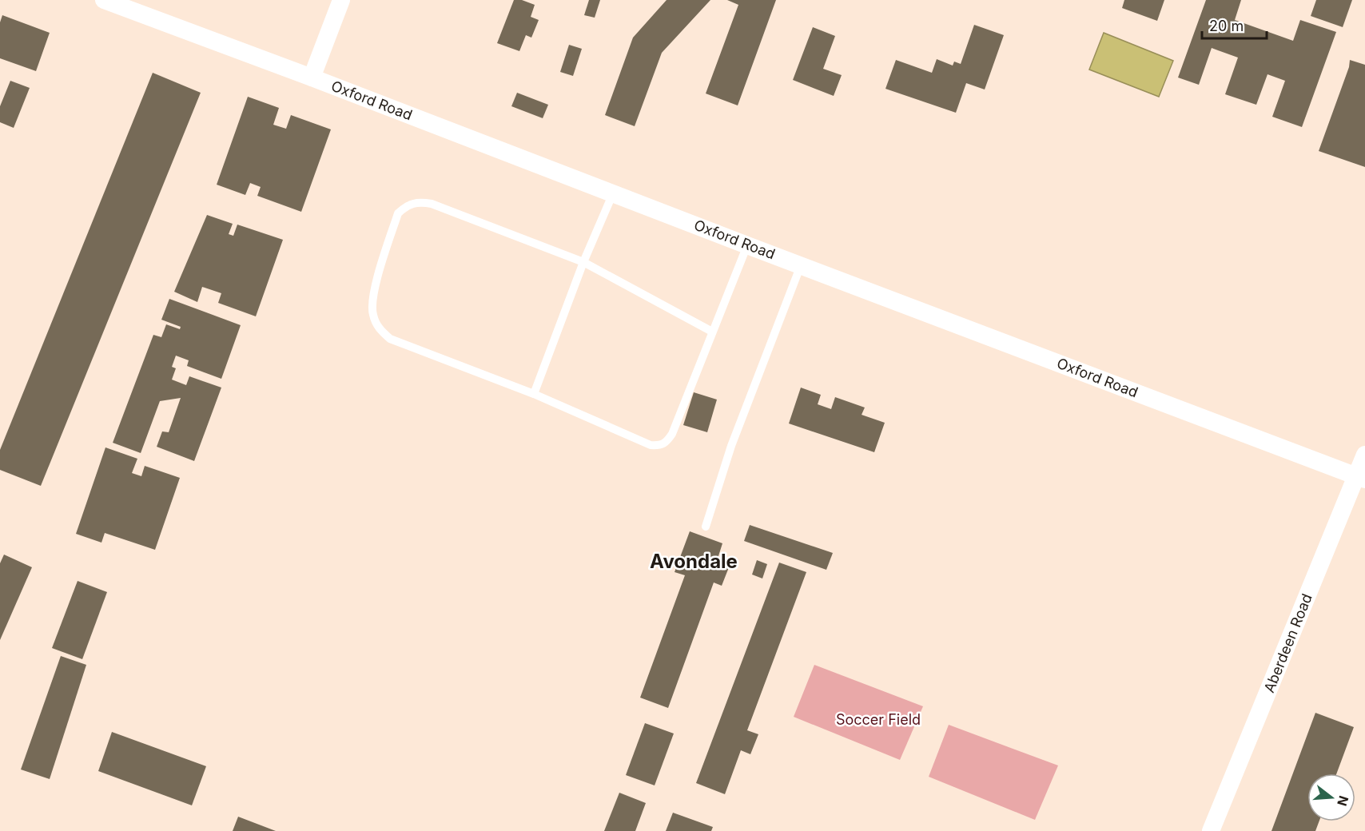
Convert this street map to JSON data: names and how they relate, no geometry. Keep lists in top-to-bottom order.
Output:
{
  "streets": {
    "street": ["Oxford Road", "Aberdeen Road"]
  },
  "crossings": [
    ["Oxford Road", "Aberdeen Road"]
  ],
  "districts": ["Avondale"],
  "parks": ["Soccer Field"],
  "scale_bar": "20 m",
  "north": "right"
}
